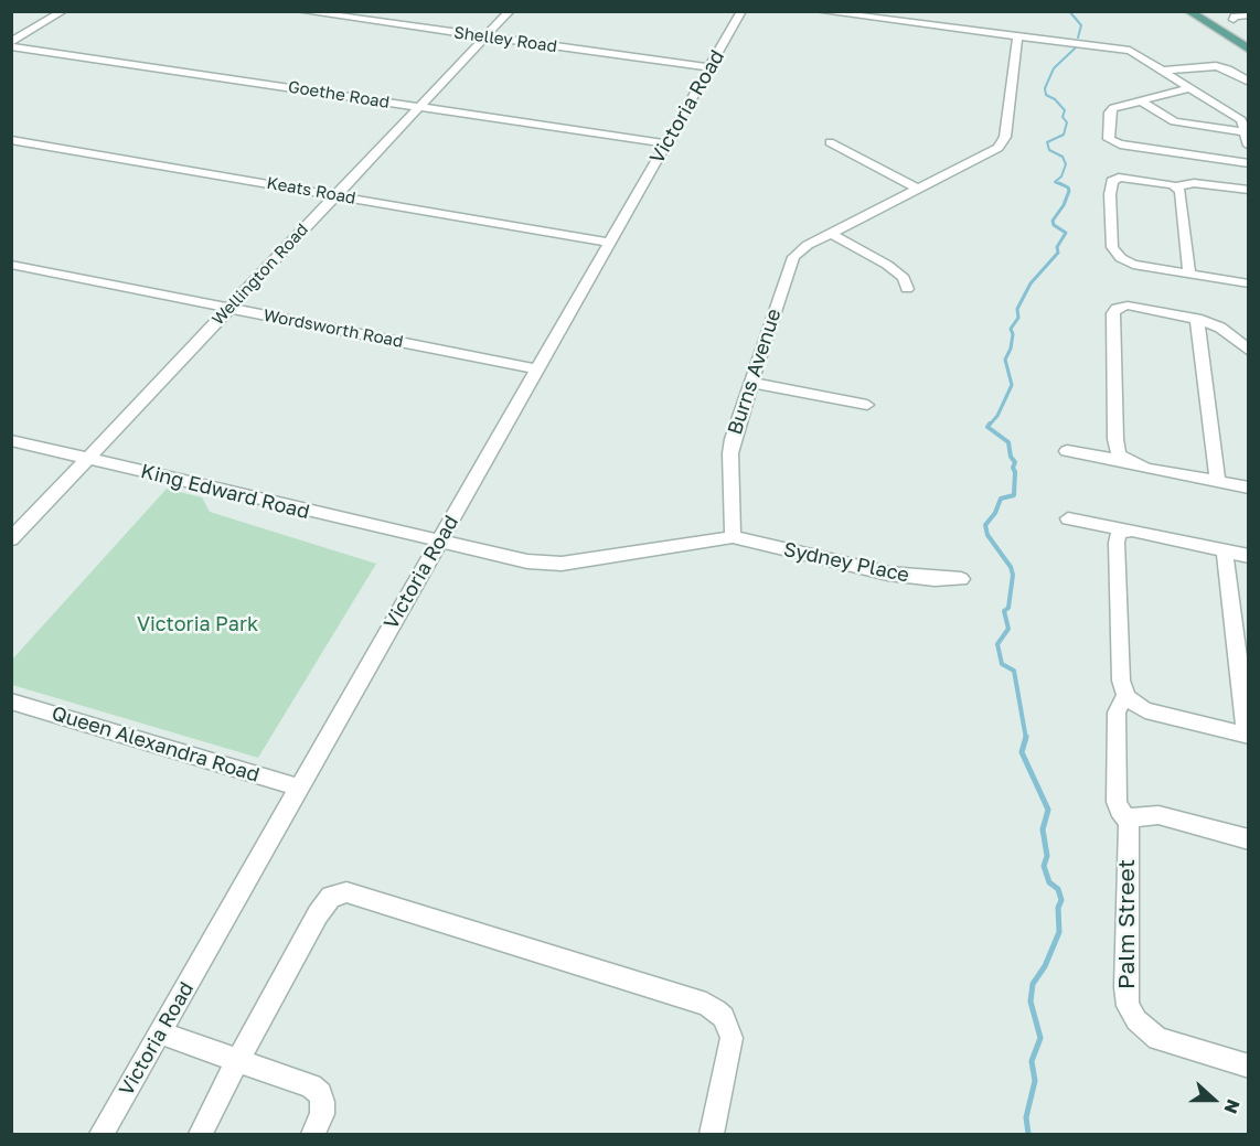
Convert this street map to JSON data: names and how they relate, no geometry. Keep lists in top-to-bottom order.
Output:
{
  "streets": {
    "street": [
      "Shelley Road",
      "Goethe Road",
      "Victoria Road",
      "Keats Road",
      "Wellington Road",
      "Wordsworth Road",
      "Burns Avenue",
      "King Edward Road",
      "Sydney Place",
      "Queen Alexandra Road",
      "Palm Street"
    ]
  },
  "crossings": [
    ["Shelley Road", "Victoria Road"],
    ["Shelley Road", "Wellington Road"],
    ["Goethe Road", "Victoria Road"],
    ["Goethe Road", "Wellington Road"],
    ["Victoria Road", "Keats Road"],
    ["Victoria Road", "Wordsworth Road"],
    ["Victoria Road", "King Edward Road"],
    ["Victoria Road", "Queen Alexandra Road"],
    ["Keats Road", "Wellington Road"],
    ["Wellington Road", "Wordsworth Road"],
    ["Wellington Road", "King Edward Road"],
    ["Burns Avenue", "Sydney Place"]
  ],
  "parks": ["Victoria Park"],
  "north": "right"
}
